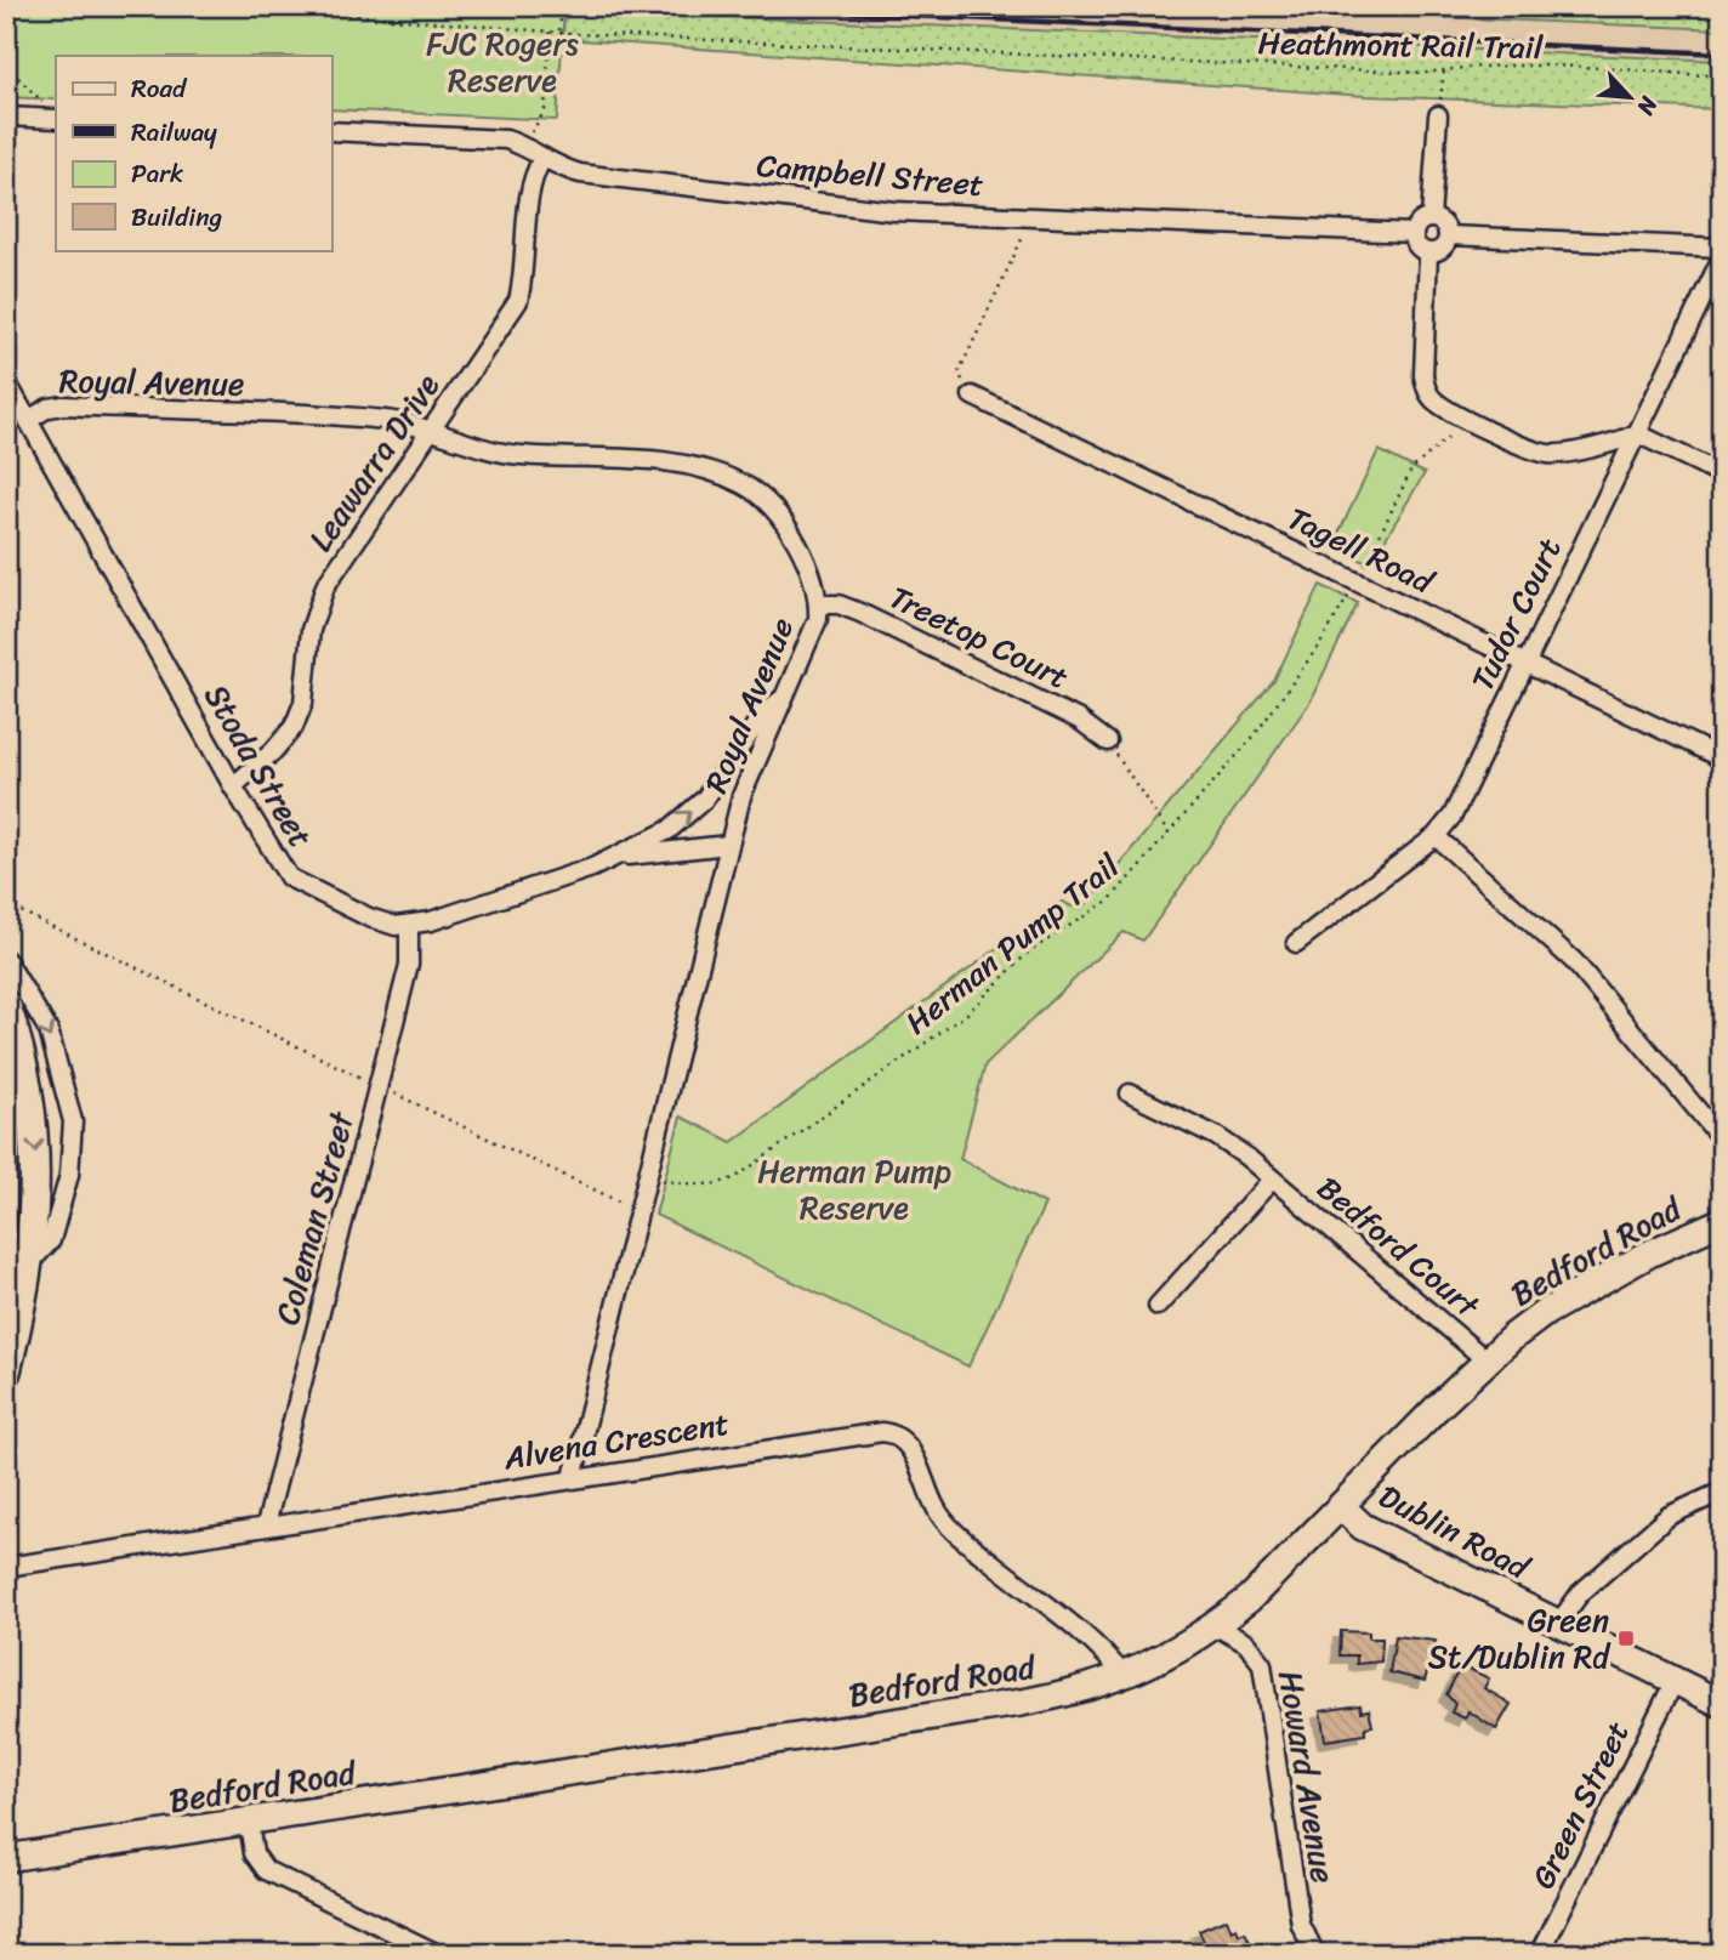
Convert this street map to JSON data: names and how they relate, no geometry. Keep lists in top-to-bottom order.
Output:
{
  "streets": {
    "main road": ["Bedford Road", "Dublin Road"],
    "street": [
      "Campbell Street",
      "Royal Avenue",
      "Leawarra Drive",
      "Tagell Road",
      "Tudor Court",
      "Treetop Court",
      "Stoda Street",
      "Coleman Street",
      "Bedford Court",
      "Alvena Crescent",
      "Howard Avenue",
      "Green Street"
    ],
    "path": ["Heathmont Rail Trail", "Herman Pump Trail"]
  },
  "crossings": [
    ["Campbell Street", "Leawarra Drive"],
    ["Royal Avenue", "Leawarra Drive"],
    ["Royal Avenue", "Treetop Court"],
    ["Royal Avenue", "Stoda Street"],
    ["Royal Avenue", "Herman Pump Trail"],
    ["Royal Avenue", "Alvena Crescent"],
    ["Leawarra Drive", "Stoda Street"],
    ["Tagell Road", "Tudor Court"],
    ["Tagell Road", "Herman Pump Trail"],
    ["Stoda Street", "Coleman Street"],
    ["Coleman Street", "Alvena Crescent"],
    ["Bedford Court", "Bedford Road"],
    ["Bedford Road", "Alvena Crescent"],
    ["Bedford Road", "Dublin Road"],
    ["Bedford Road", "Howard Avenue"],
    ["Dublin Road", "Green Street"]
  ],
  "parks": ["FJC Rogers Reserve", "Herman Pump Reserve"],
  "places": {
    "transit": ["Green St/Dublin Rd"]
  },
  "legend": [
    "Road",
    "Railway",
    "Park",
    "Building"
  ],
  "north": "bottom right"
}
